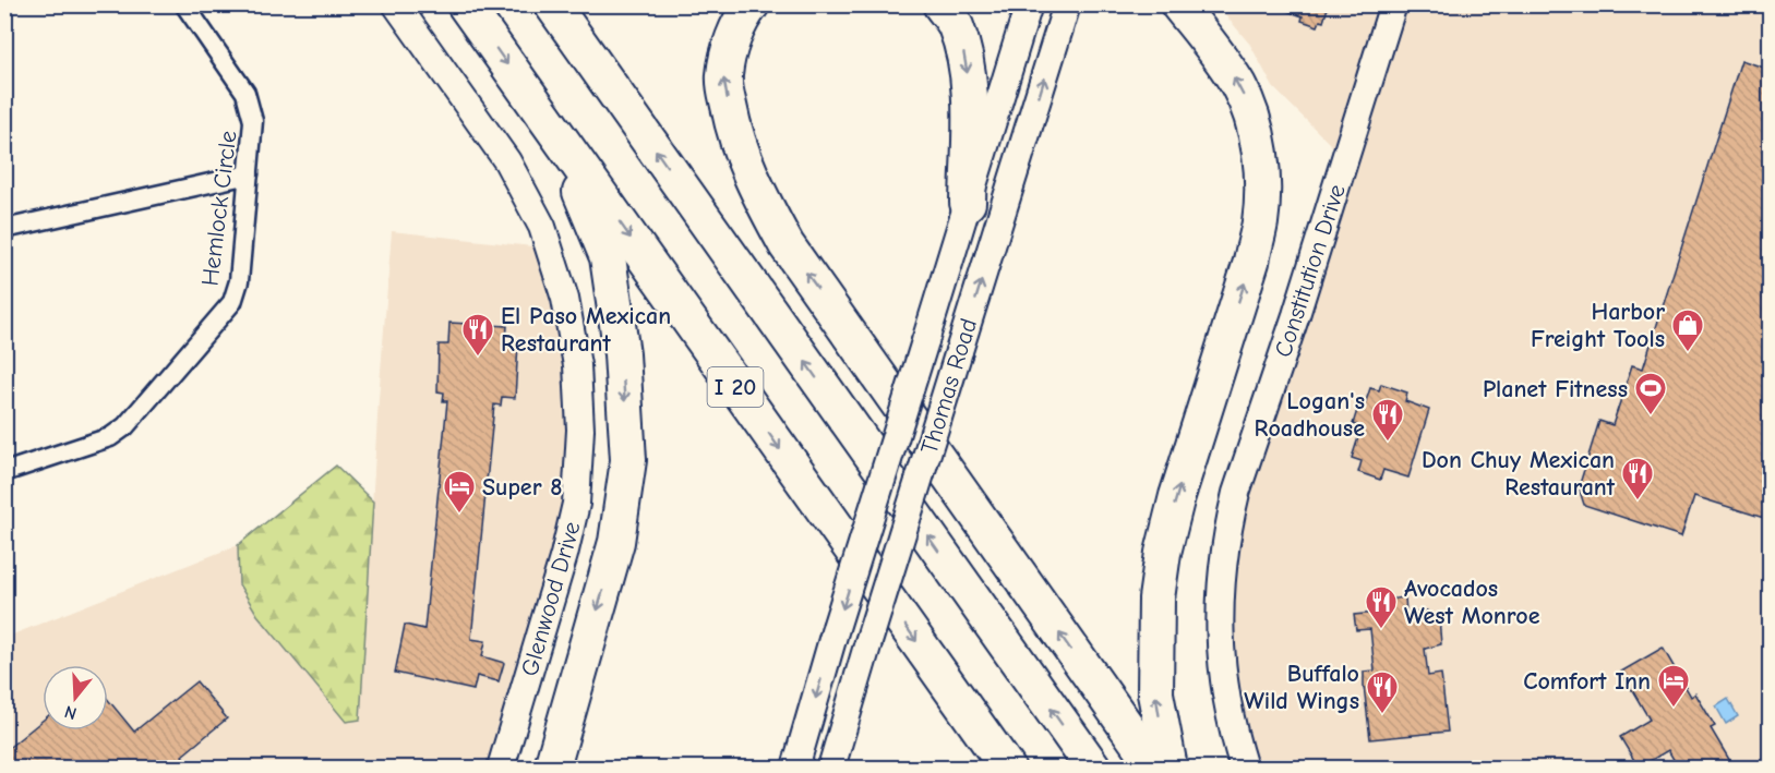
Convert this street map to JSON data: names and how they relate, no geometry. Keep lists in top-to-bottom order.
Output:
{
  "streets": {
    "highway": ["I 20"],
    "street": [
      "Hemlock Circle",
      "Constitution Drive",
      "Thomas Road",
      "Glenwood Drive"
    ]
  },
  "places": {
    "shop": ["Harbor Freight Tools"],
    "restaurant": [
      "El Paso Mexican Restaurant",
      "Logan's Roadhouse",
      "Don Chuy Mexican Restaurant",
      "Avocados West Monroe",
      "Buffalo Wild Wings"
    ],
    "sports": ["Planet Fitness"],
    "hotel": ["Super 8", "Comfort Inn"]
  },
  "north": "bottom"
}
